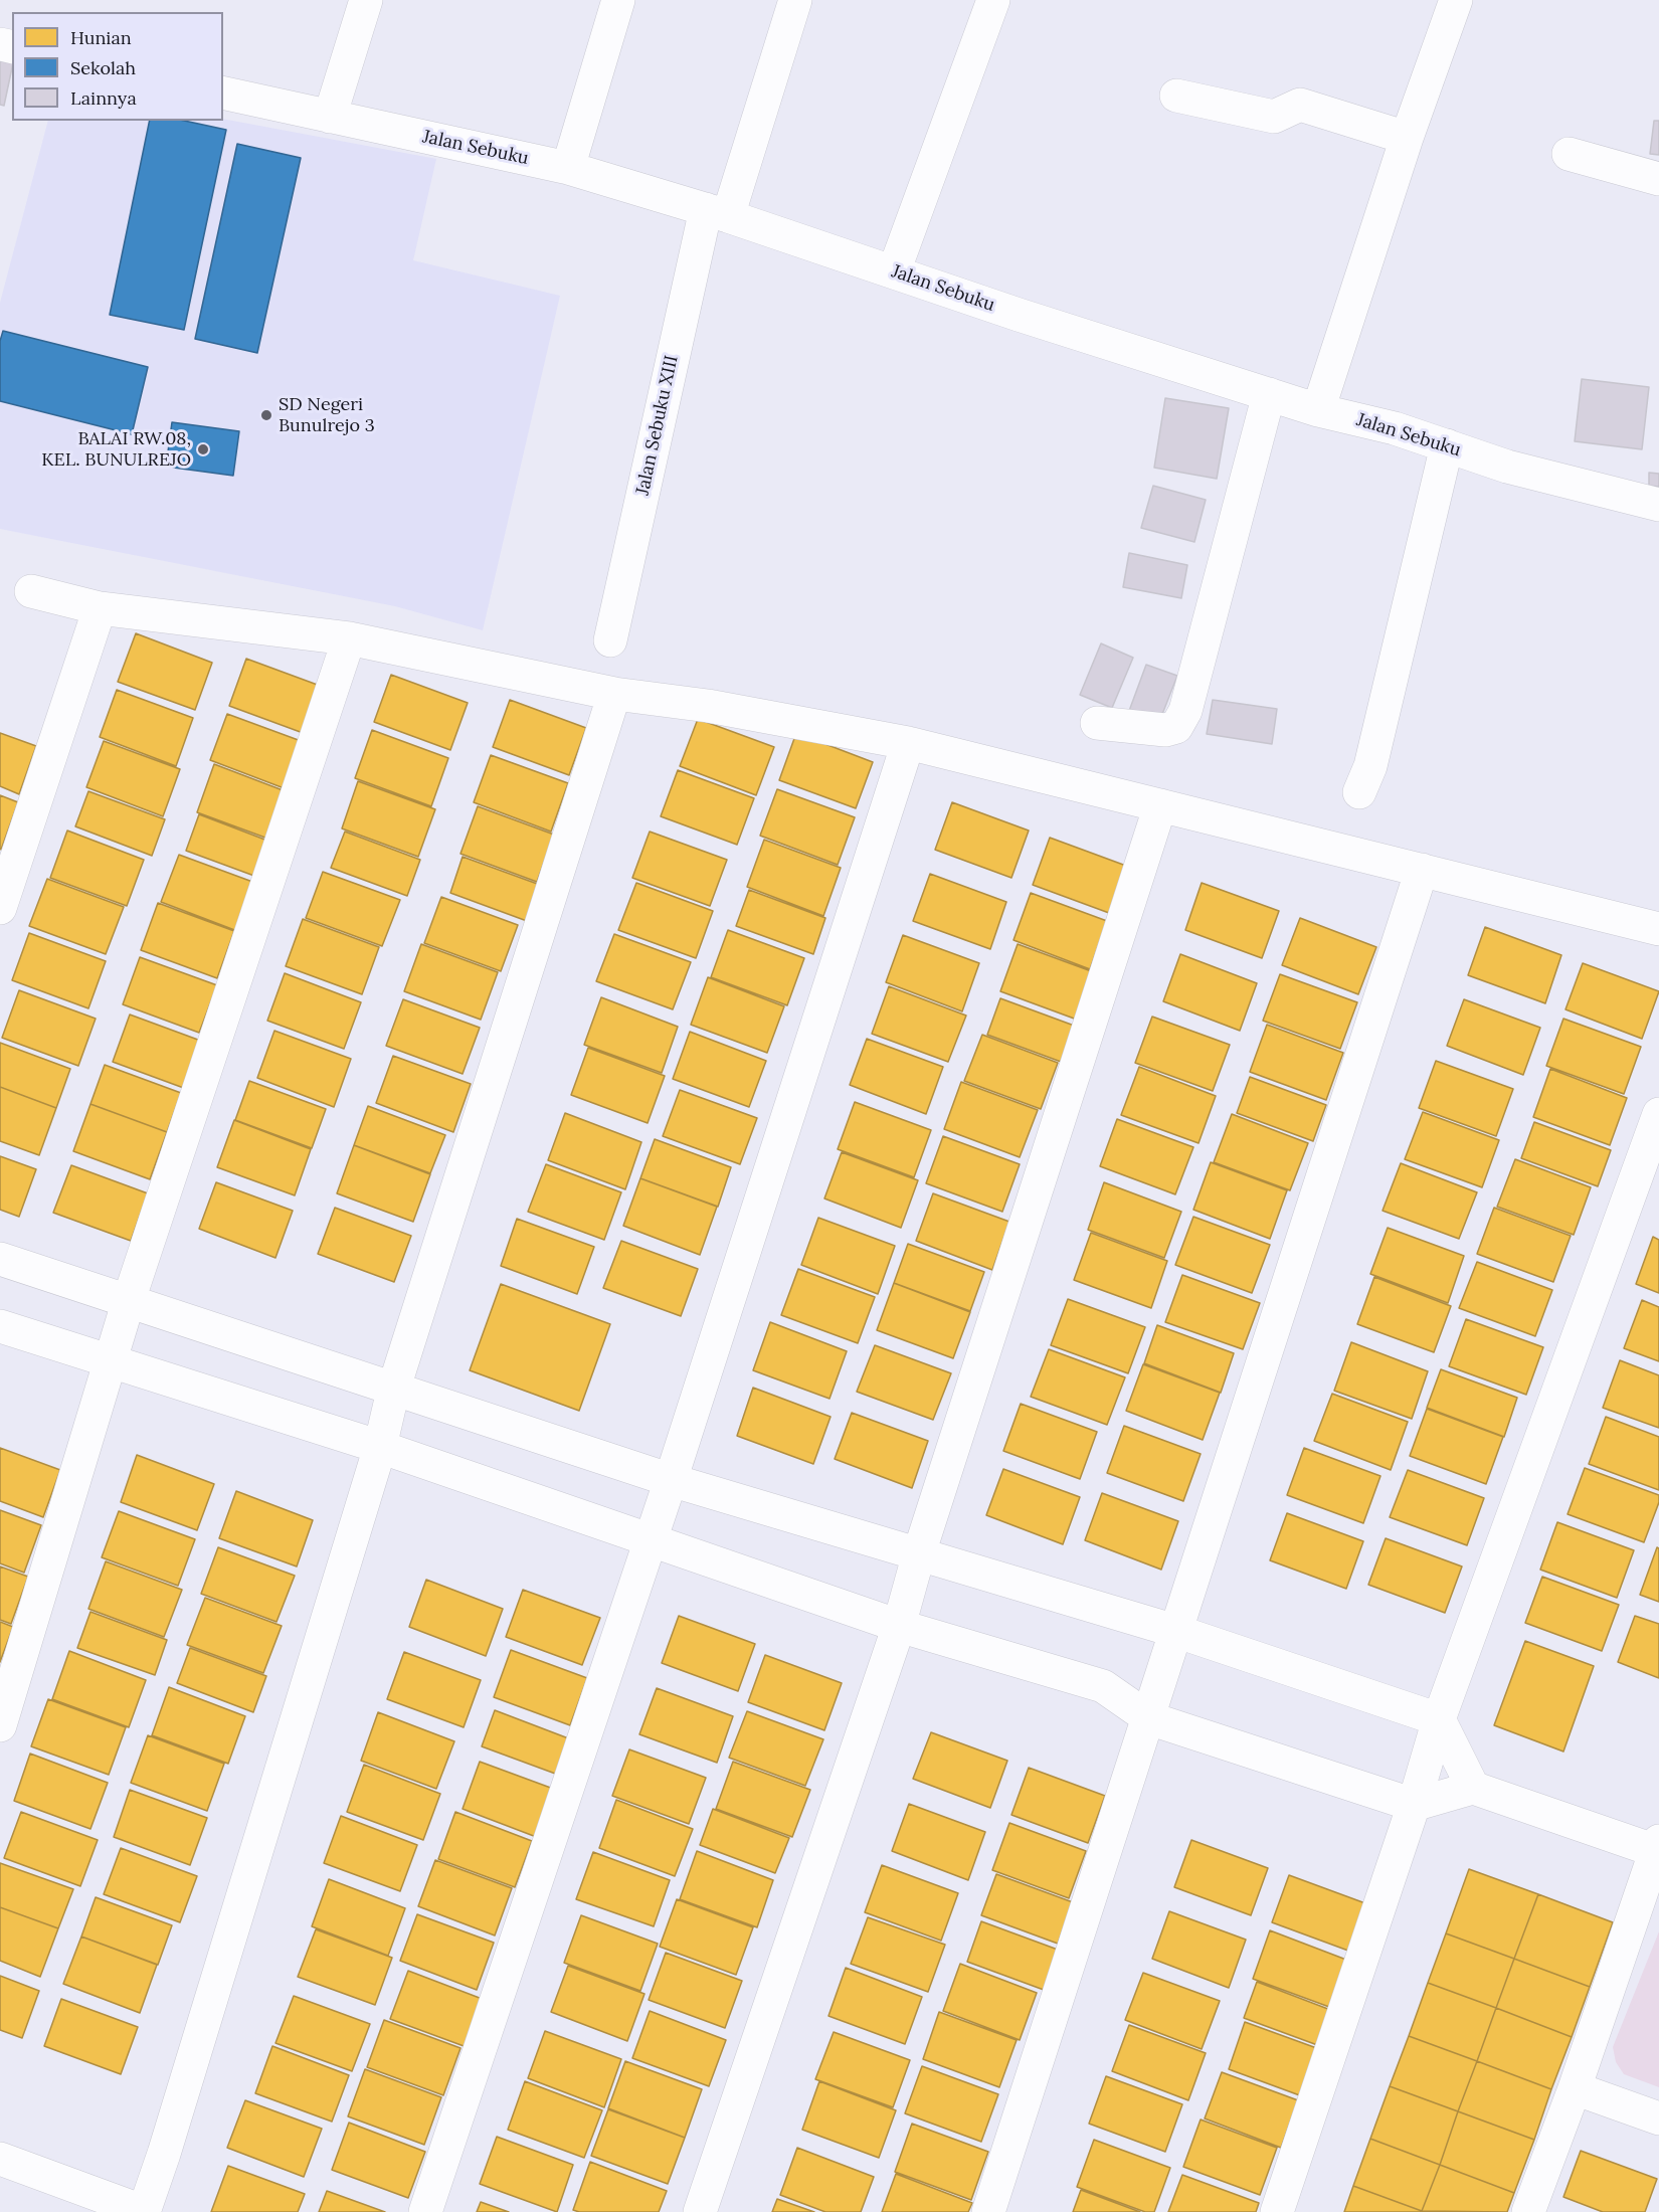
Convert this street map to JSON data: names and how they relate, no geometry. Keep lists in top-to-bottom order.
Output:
{
  "streets": {
    "street": ["Jalan Sebuku", "Jalan Sebuku XIII"]
  },
  "crossings": [
    ["Jalan Sebuku", "Jalan Sebuku XIII"]
  ],
  "places": ["SD Negeri Bunulrejo 3", "BALAI RW.08, KEL. BUNULREJO"],
  "legend": ["Hunian", "Sekolah", "Lainnya"]
}
